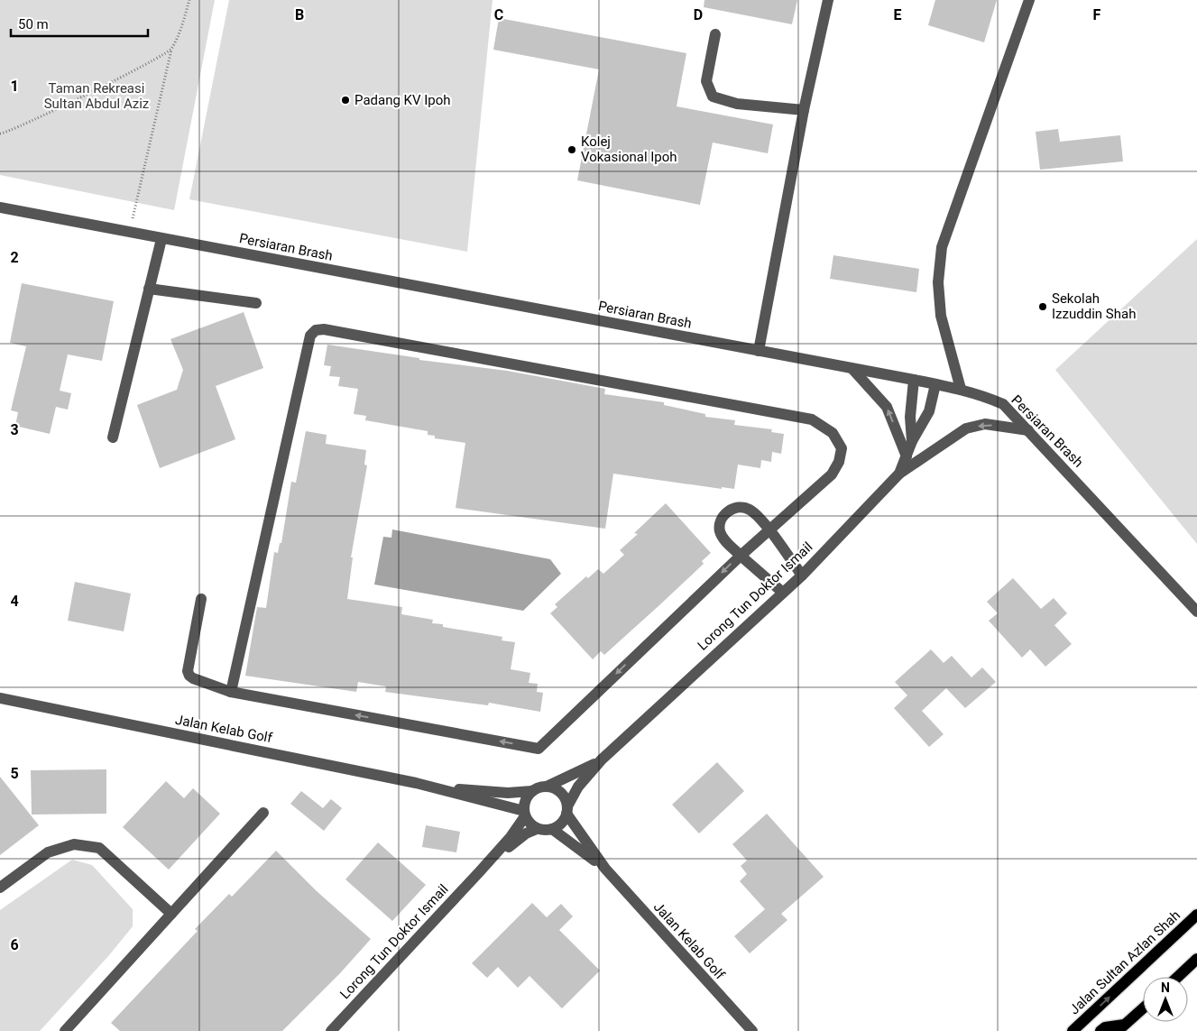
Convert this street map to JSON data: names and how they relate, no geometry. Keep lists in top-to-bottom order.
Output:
{
  "streets": {
    "main road": ["Jalan Sultan Azlan Shah"],
    "street": ["Persiaran Brash", "Lorong Tun Doktor Ismail", "Jalan Kelab Golf"]
  },
  "crossings": [
    ["Persiaran Brash", "Lorong Tun Doktor Ismail"],
    ["Lorong Tun Doktor Ismail", "Jalan Kelab Golf"]
  ],
  "parks": ["Taman Rekreasi Sultan Abdul Aziz"],
  "places": ["Padang KV Ipoh", "Kolej Vokasional Ipoh", "Sekolah Izzuddin Shah"],
  "scale_bar": "50 m",
  "north": "top",
  "grid": {
    "columns": [
      "B",
      "C",
      "D",
      "E",
      "F"
    ],
    "rows": [
      "1",
      "2",
      "3",
      "4",
      "5",
      "6"
    ]
  }
}
